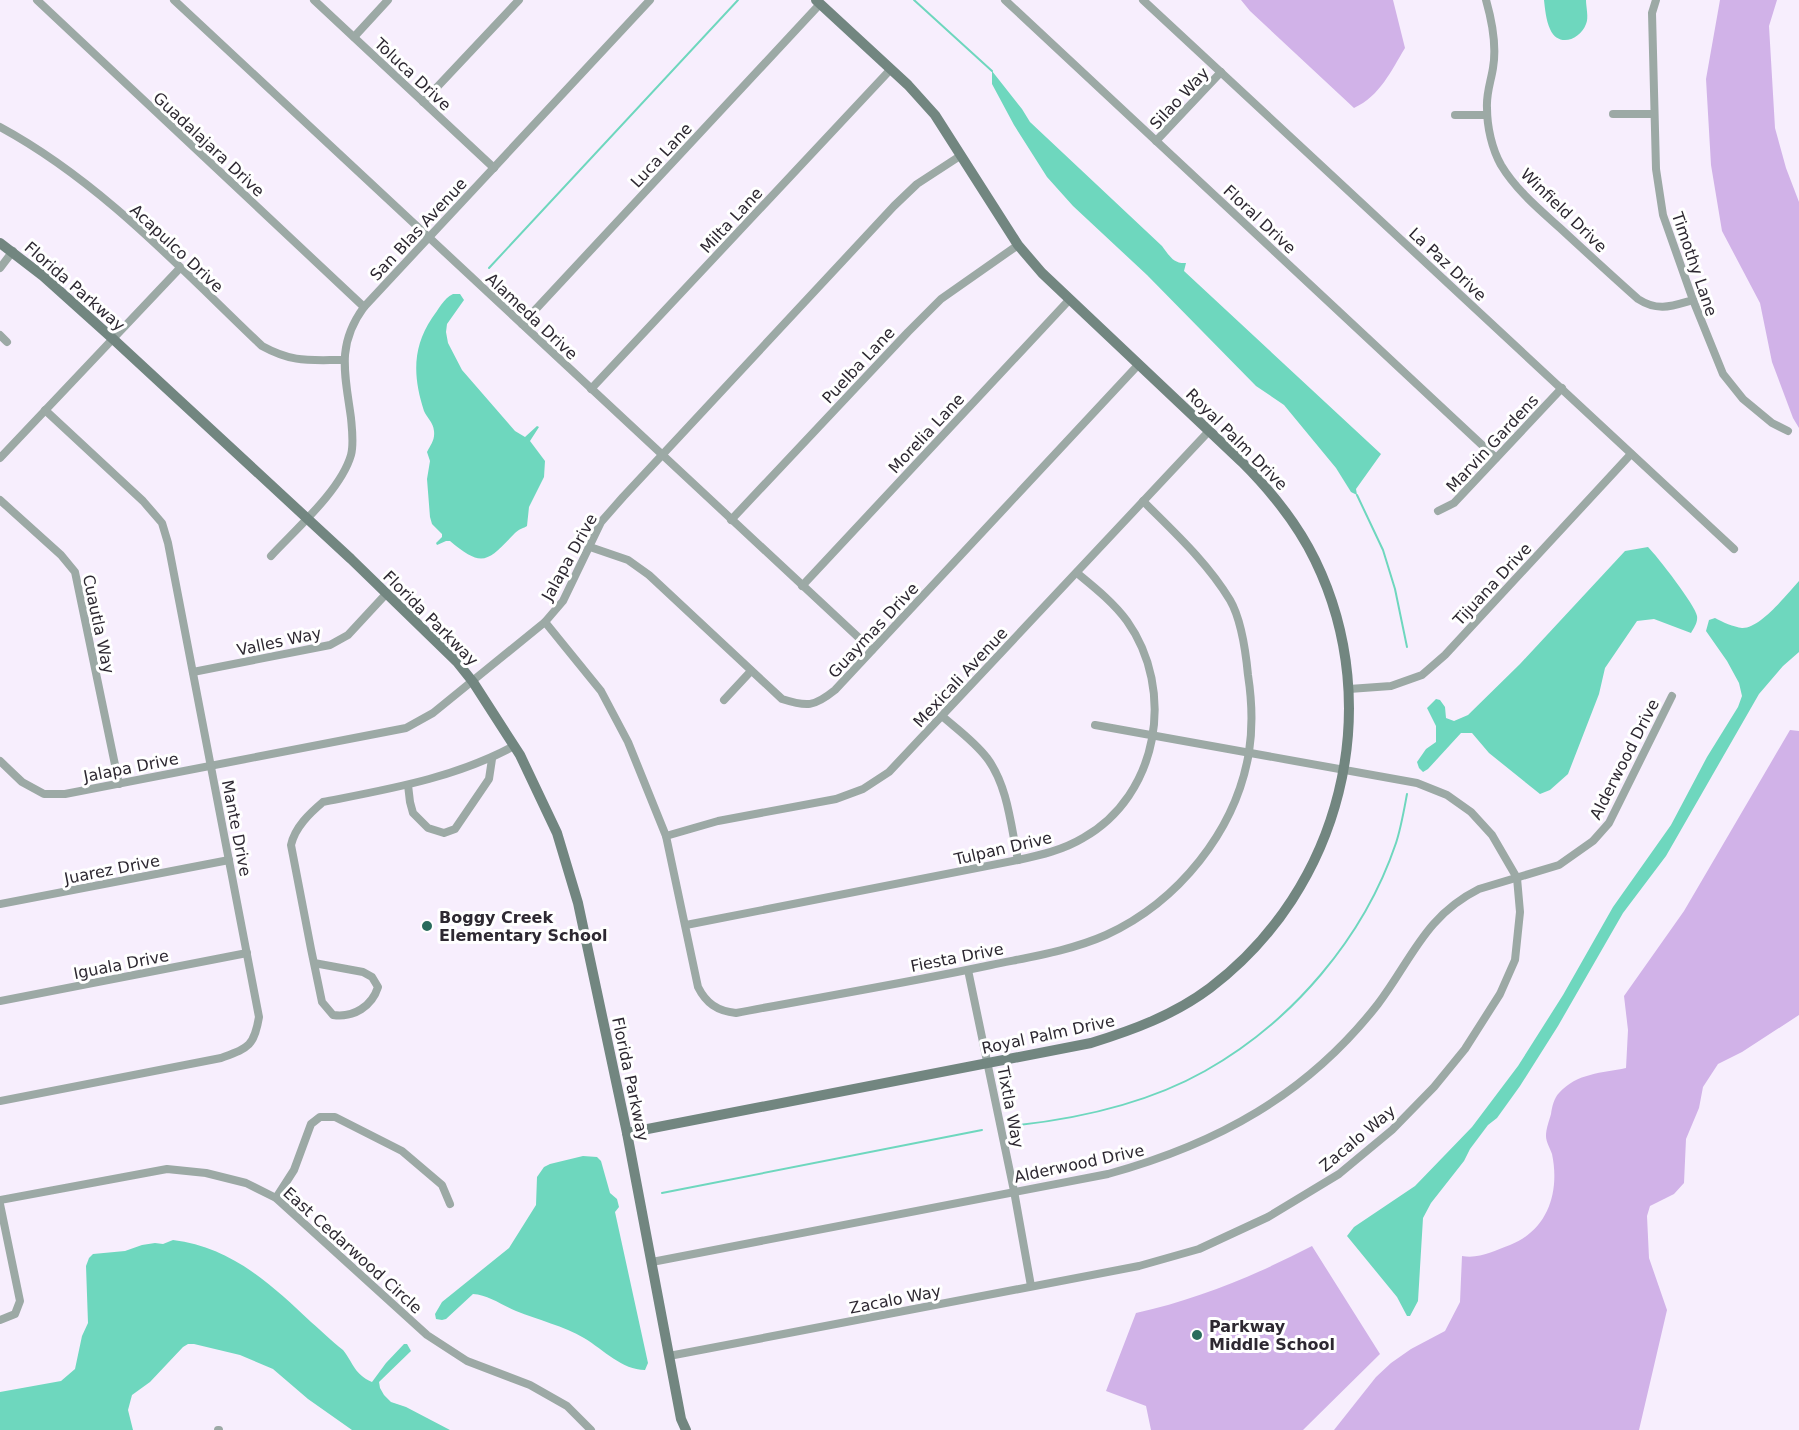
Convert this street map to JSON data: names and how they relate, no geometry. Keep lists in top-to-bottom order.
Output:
{
  "streets": {
    "street": [
      "Toluca Drive",
      "Silao Way",
      "Guadalajara Drive",
      "Luca Lane",
      "Winfield Drive",
      "Floral Drive",
      "Milta Lane",
      "San Blas Avenue",
      "Acapulco Drive",
      "La Paz Drive",
      "Timothy Lane",
      "Florida Parkway",
      "Alameda Drive",
      "Puelba Lane",
      "Morelia Lane",
      "Royal Palm Drive",
      "Marvin Gardens",
      "Jalapa Drive",
      "Tijuana Drive",
      "Cuautla Way",
      "Guaymas Drive",
      "Valles Way",
      "Mexicali Avenue",
      "Alderwood Drive",
      "Mante Drive",
      "Tulpan Drive",
      "Juarez Drive",
      "Fiesta Drive",
      "Iguala Drive",
      "Tixtla Way",
      "Zacalo Way",
      "East Cedarwood Circle"
    ]
  },
  "crossings": [
    ["Toluca Drive", "San Blas Avenue"],
    ["Silao Way", "Floral Drive"],
    ["Silao Way", "La Paz Drive"],
    ["Guadalajara Drive", "San Blas Avenue"],
    ["Luca Lane", "Alameda Drive"],
    ["Luca Lane", "Royal Palm Drive"],
    ["Winfield Drive", "Timothy Lane"],
    ["Floral Drive", "Marvin Gardens"],
    ["Milta Lane", "Alameda Drive"],
    ["Milta Lane", "Royal Palm Drive"],
    ["San Blas Avenue", "Acapulco Drive"],
    ["San Blas Avenue", "Florida Parkway"],
    ["San Blas Avenue", "Alameda Drive"],
    ["La Paz Drive", "Marvin Gardens"],
    ["La Paz Drive", "Tijuana Drive"],
    ["Florida Parkway", "Royal Palm Drive"],
    ["Florida Parkway", "Jalapa Drive"],
    ["Florida Parkway", "Valles Way"],
    ["Florida Parkway", "Alderwood Drive"],
    ["Florida Parkway", "Zacalo Way"],
    ["Alameda Drive", "Puelba Lane"],
    ["Alameda Drive", "Morelia Lane"],
    ["Alameda Drive", "Jalapa Drive"],
    ["Alameda Drive", "Guaymas Drive"],
    ["Puelba Lane", "Royal Palm Drive"],
    ["Morelia Lane", "Royal Palm Drive"],
    ["Royal Palm Drive", "Jalapa Drive"],
    ["Royal Palm Drive", "Tijuana Drive"],
    ["Royal Palm Drive", "Guaymas Drive"],
    ["Royal Palm Drive", "Mexicali Avenue"],
    ["Royal Palm Drive", "Tixtla Way"],
    ["Royal Palm Drive", "Zacalo Way"],
    ["Jalapa Drive", "Cuautla Way"],
    ["Jalapa Drive", "Guaymas Drive"],
    ["Jalapa Drive", "Mante Drive"],
    ["Jalapa Drive", "Fiesta Drive"],
    ["Valles Way", "Mante Drive"],
    ["Mexicali Avenue", "Tulpan Drive"],
    ["Mexicali Avenue", "Fiesta Drive"],
    ["Alderwood Drive", "Tixtla Way"],
    ["Alderwood Drive", "Zacalo Way"],
    ["Mante Drive", "Juarez Drive"],
    ["Mante Drive", "Iguala Drive"],
    ["Tulpan Drive", "Fiesta Drive"],
    ["Tulpan Drive", "Zacalo Way"],
    ["Fiesta Drive", "Tixtla Way"],
    ["Fiesta Drive", "Zacalo Way"],
    ["Tixtla Way", "Zacalo Way"]
  ],
  "places": ["Boggy Creek Elementary School", "Parkway Middle School"]
}
